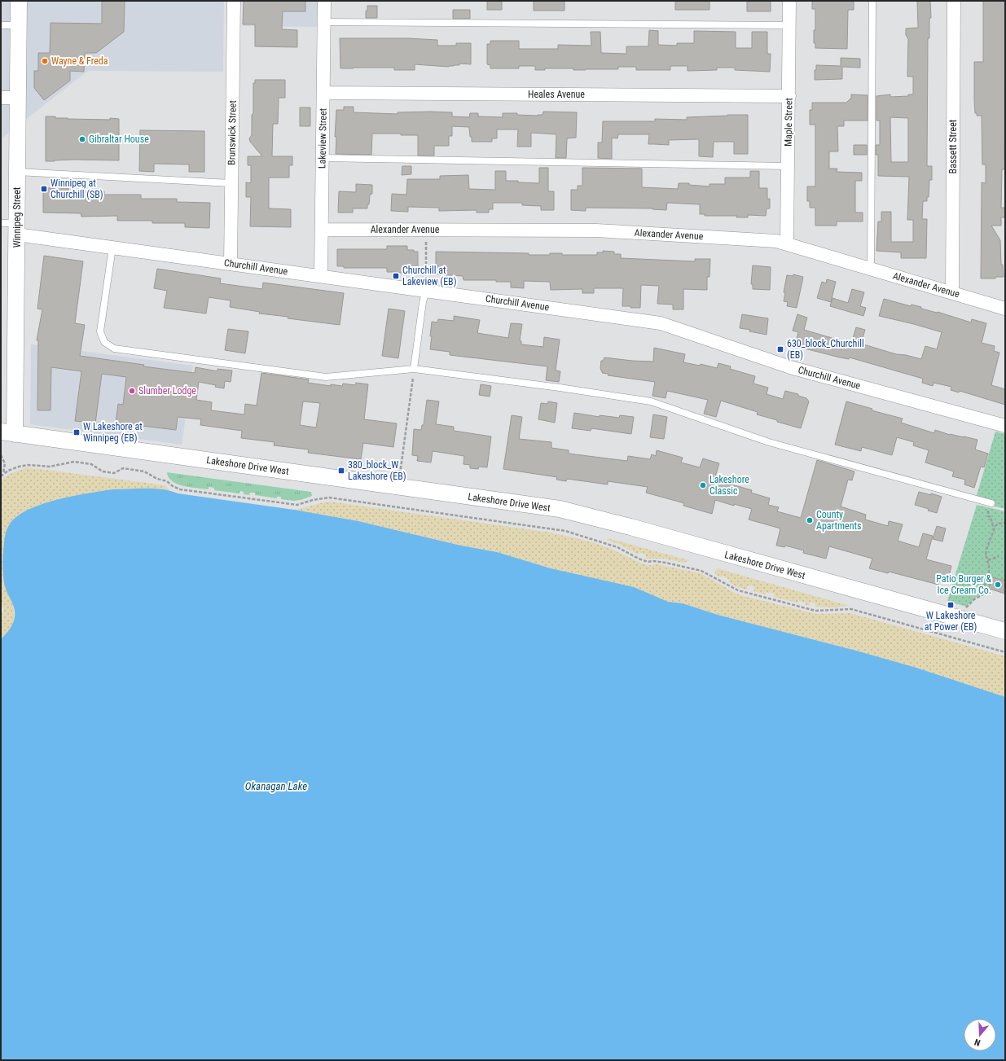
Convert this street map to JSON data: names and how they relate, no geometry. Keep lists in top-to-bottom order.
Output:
{
  "streets": {
    "street": [
      "Heales Avenue",
      "Maple Street",
      "Brunswick Street",
      "Lakeview Street",
      "Bassett Street",
      "Winnipeg Street",
      "Alexander Avenue",
      "Churchill Avenue",
      "Lakeshore Drive West"
    ]
  },
  "crossings": [
    ["Heales Avenue", "Maple Street"],
    ["Heales Avenue", "Lakeview Street"],
    ["Maple Street", "Alexander Avenue"],
    ["Brunswick Street", "Churchill Avenue"],
    ["Lakeview Street", "Alexander Avenue"],
    ["Lakeview Street", "Churchill Avenue"],
    ["Bassett Street", "Alexander Avenue"],
    ["Winnipeg Street", "Churchill Avenue"],
    ["Winnipeg Street", "Lakeshore Drive West"]
  ],
  "water": ["Okanagan Lake"],
  "places": {
    "other": [
      "Wayne & Freda",
      "Gibraltar House",
      "Slumber Lodge",
      "Lakeshore Classic",
      "County Apartments",
      "Patio Burger & Ice Cream Co."
    ],
    "transit": [
      "Winnipeg at Churchill (SB)",
      "Churchill at Lakeview (EB)",
      "630_block_Churchill (EB)",
      "W Lakeshore at Winnipeg (EB)",
      "380_block_W Lakeshore (EB)",
      "W Lakeshore at Power (EB)"
    ]
  },
  "north": "bottom"
}
